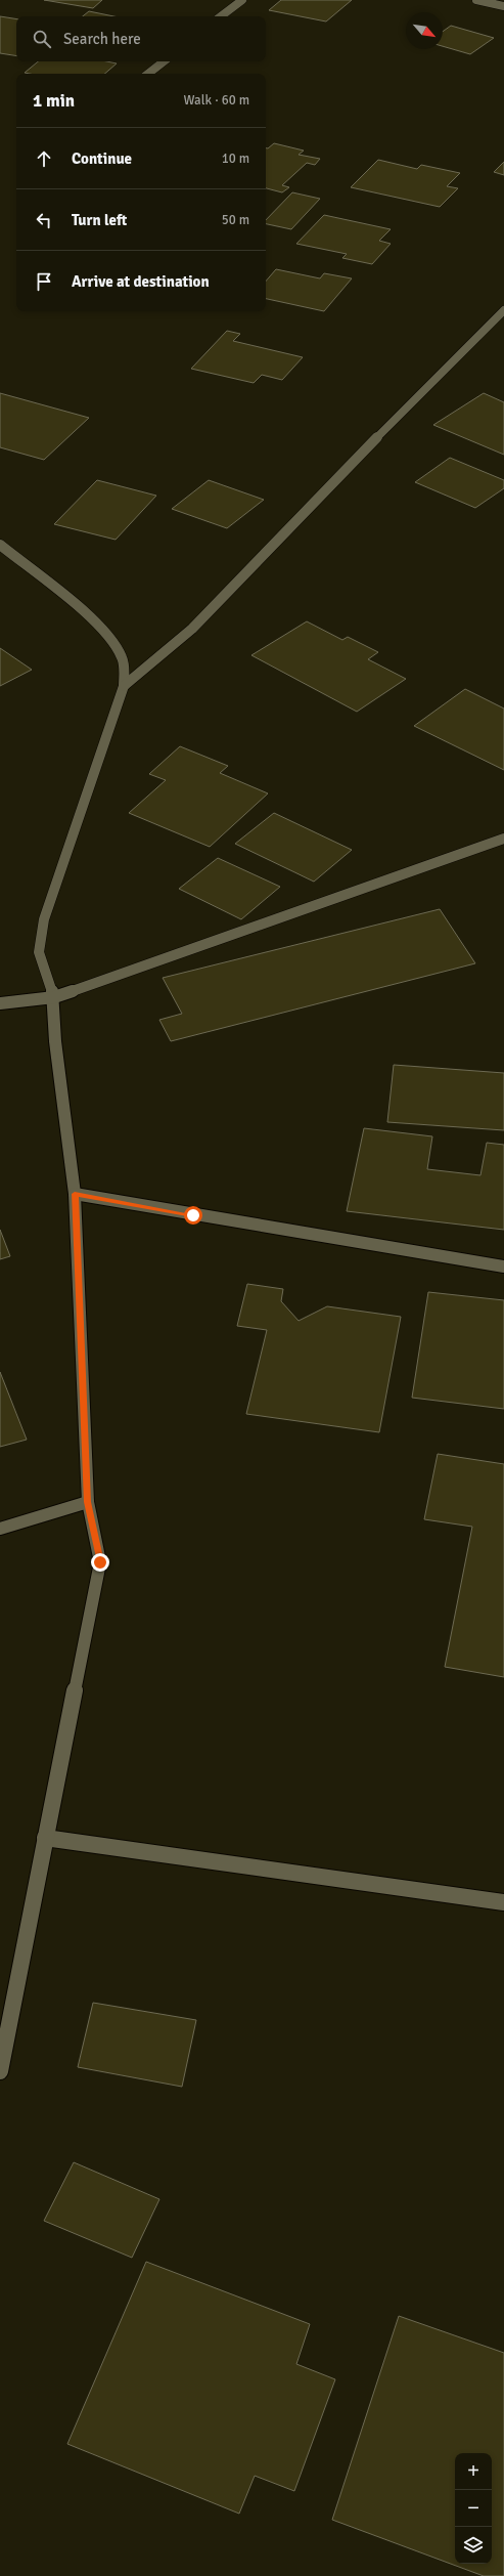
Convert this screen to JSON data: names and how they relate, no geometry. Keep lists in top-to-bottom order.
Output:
{
  "north": "bottom right",
  "page": {
    "search": "Search here",
    "heading": ["1 min", "Walk · 60 m"],
    "list": [
      ["Continue", "10 m"],
      ["Turn left", "50 m"],
      "Arrive at destination"
    ],
    "map_buttons": ["+", "−"]
  }
}
